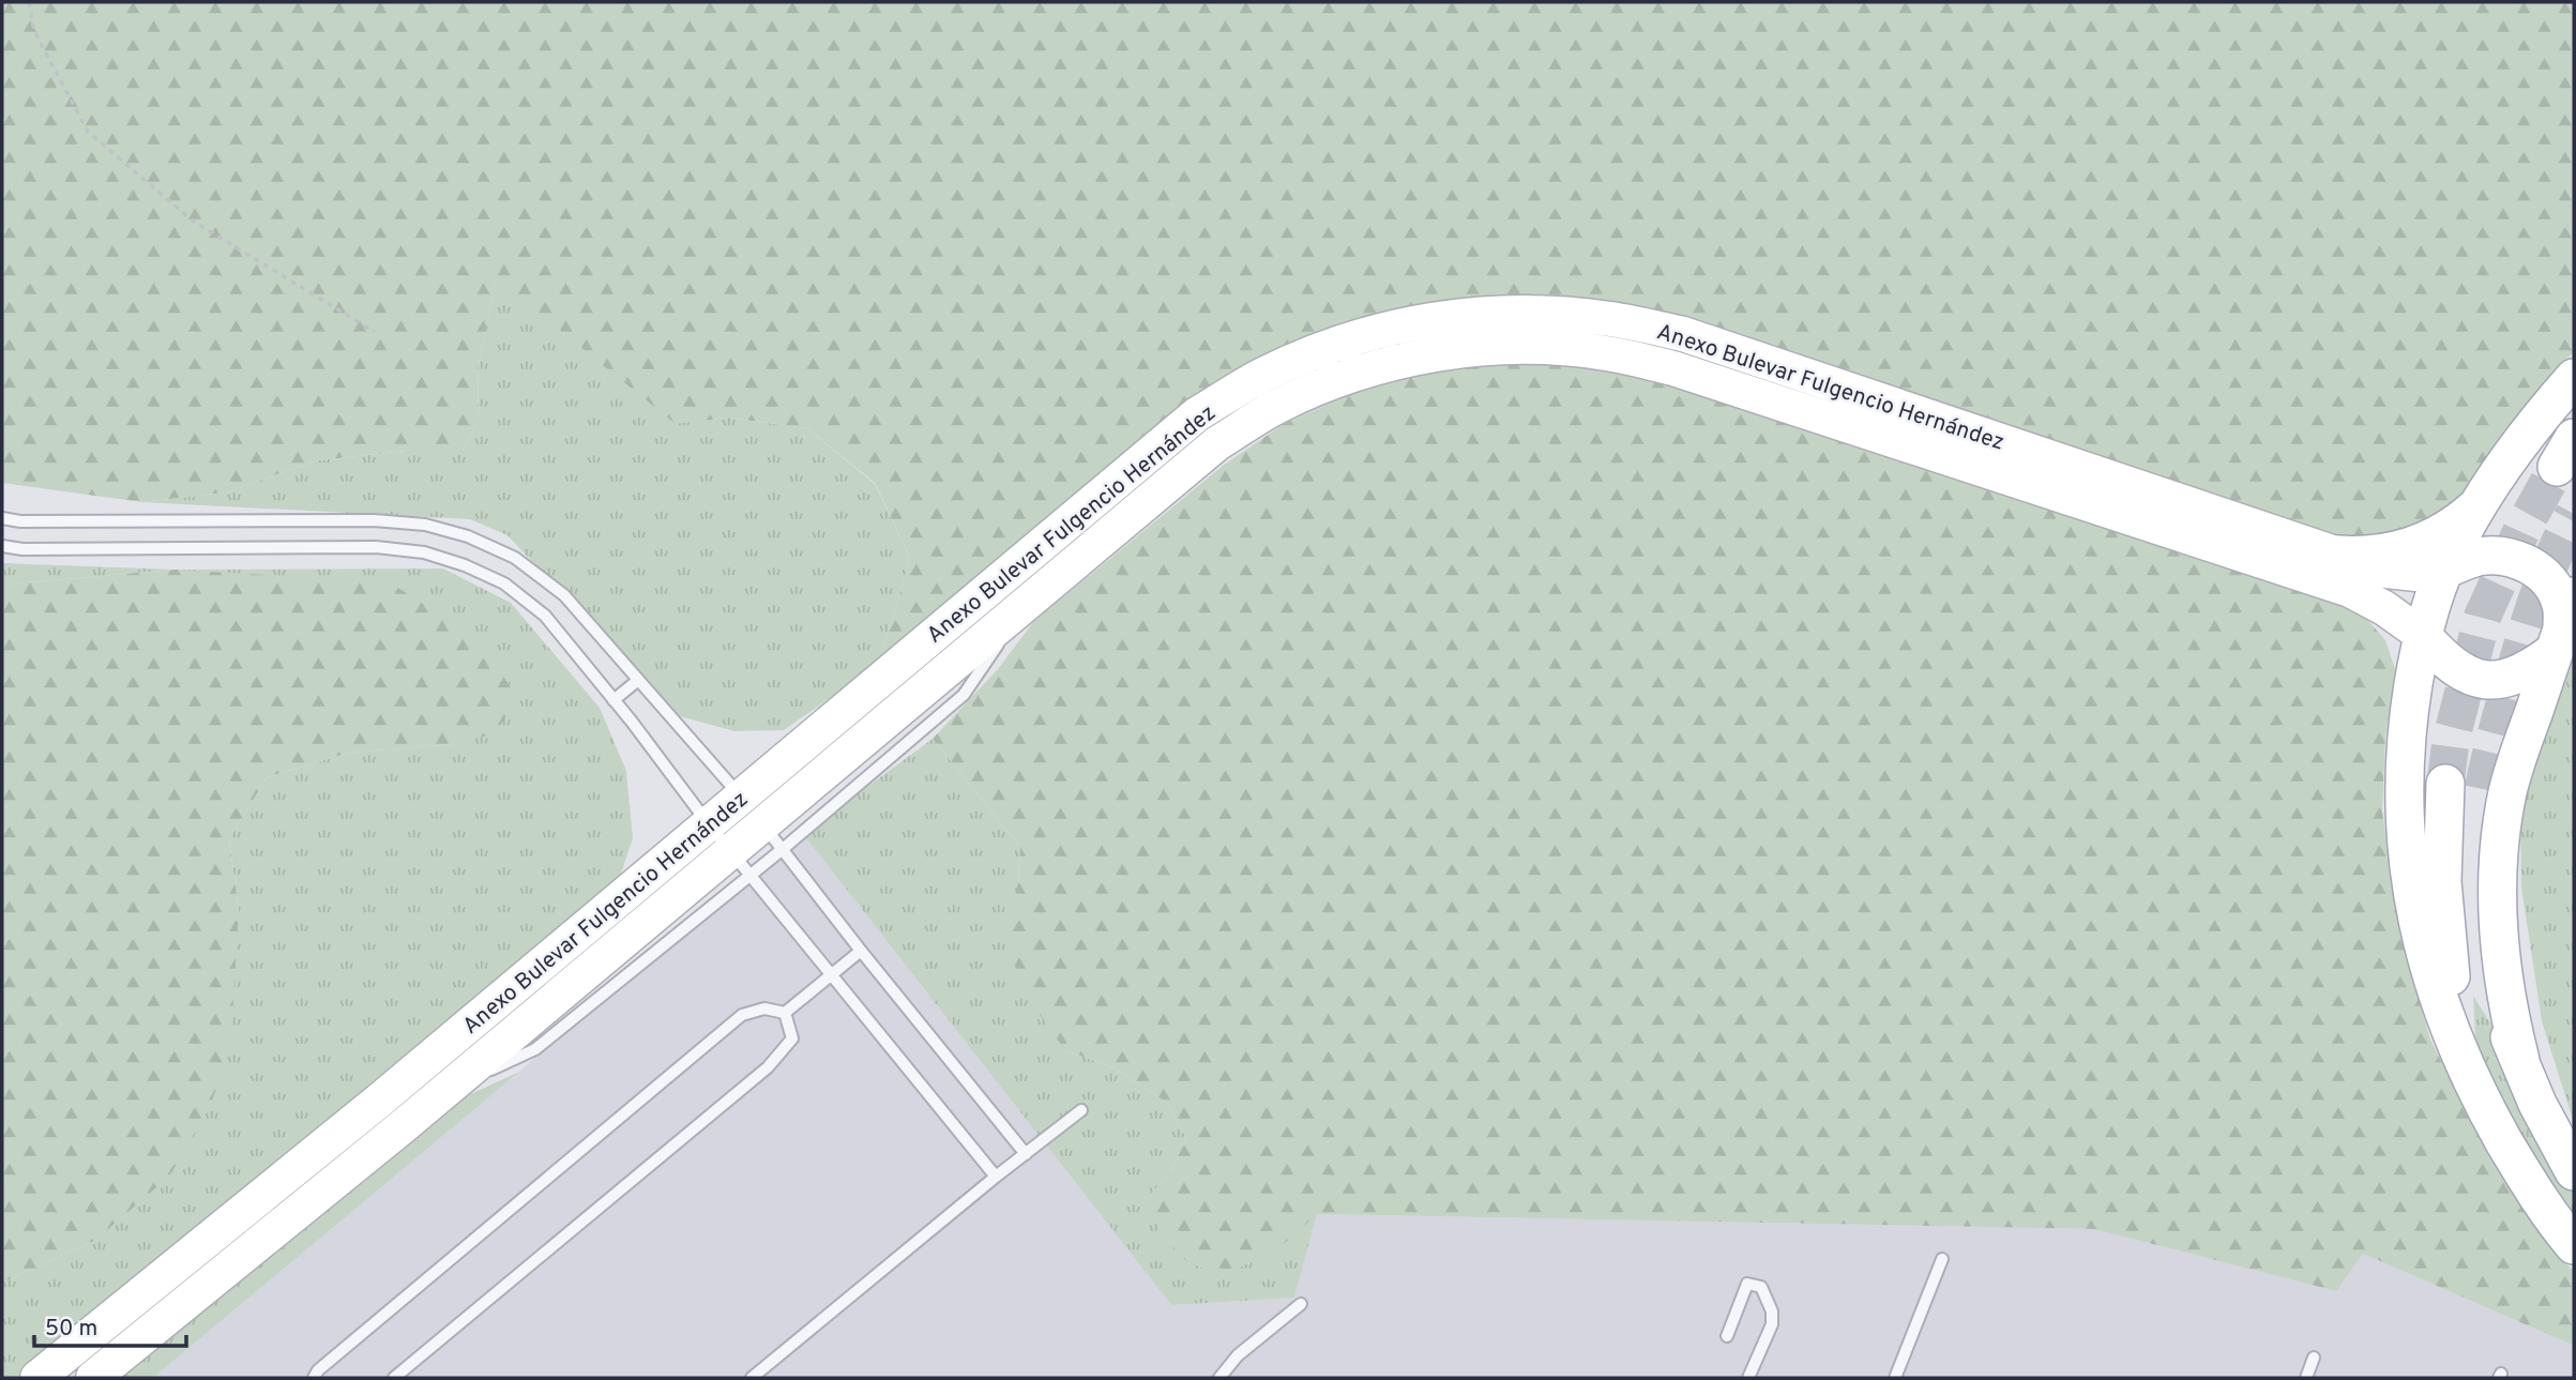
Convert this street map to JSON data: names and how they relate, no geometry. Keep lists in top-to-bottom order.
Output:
{
  "streets": {
    "main road": ["Anexo Bulevar Fulgencio Hernández"]
  },
  "scale_bar": "50 m"
}
